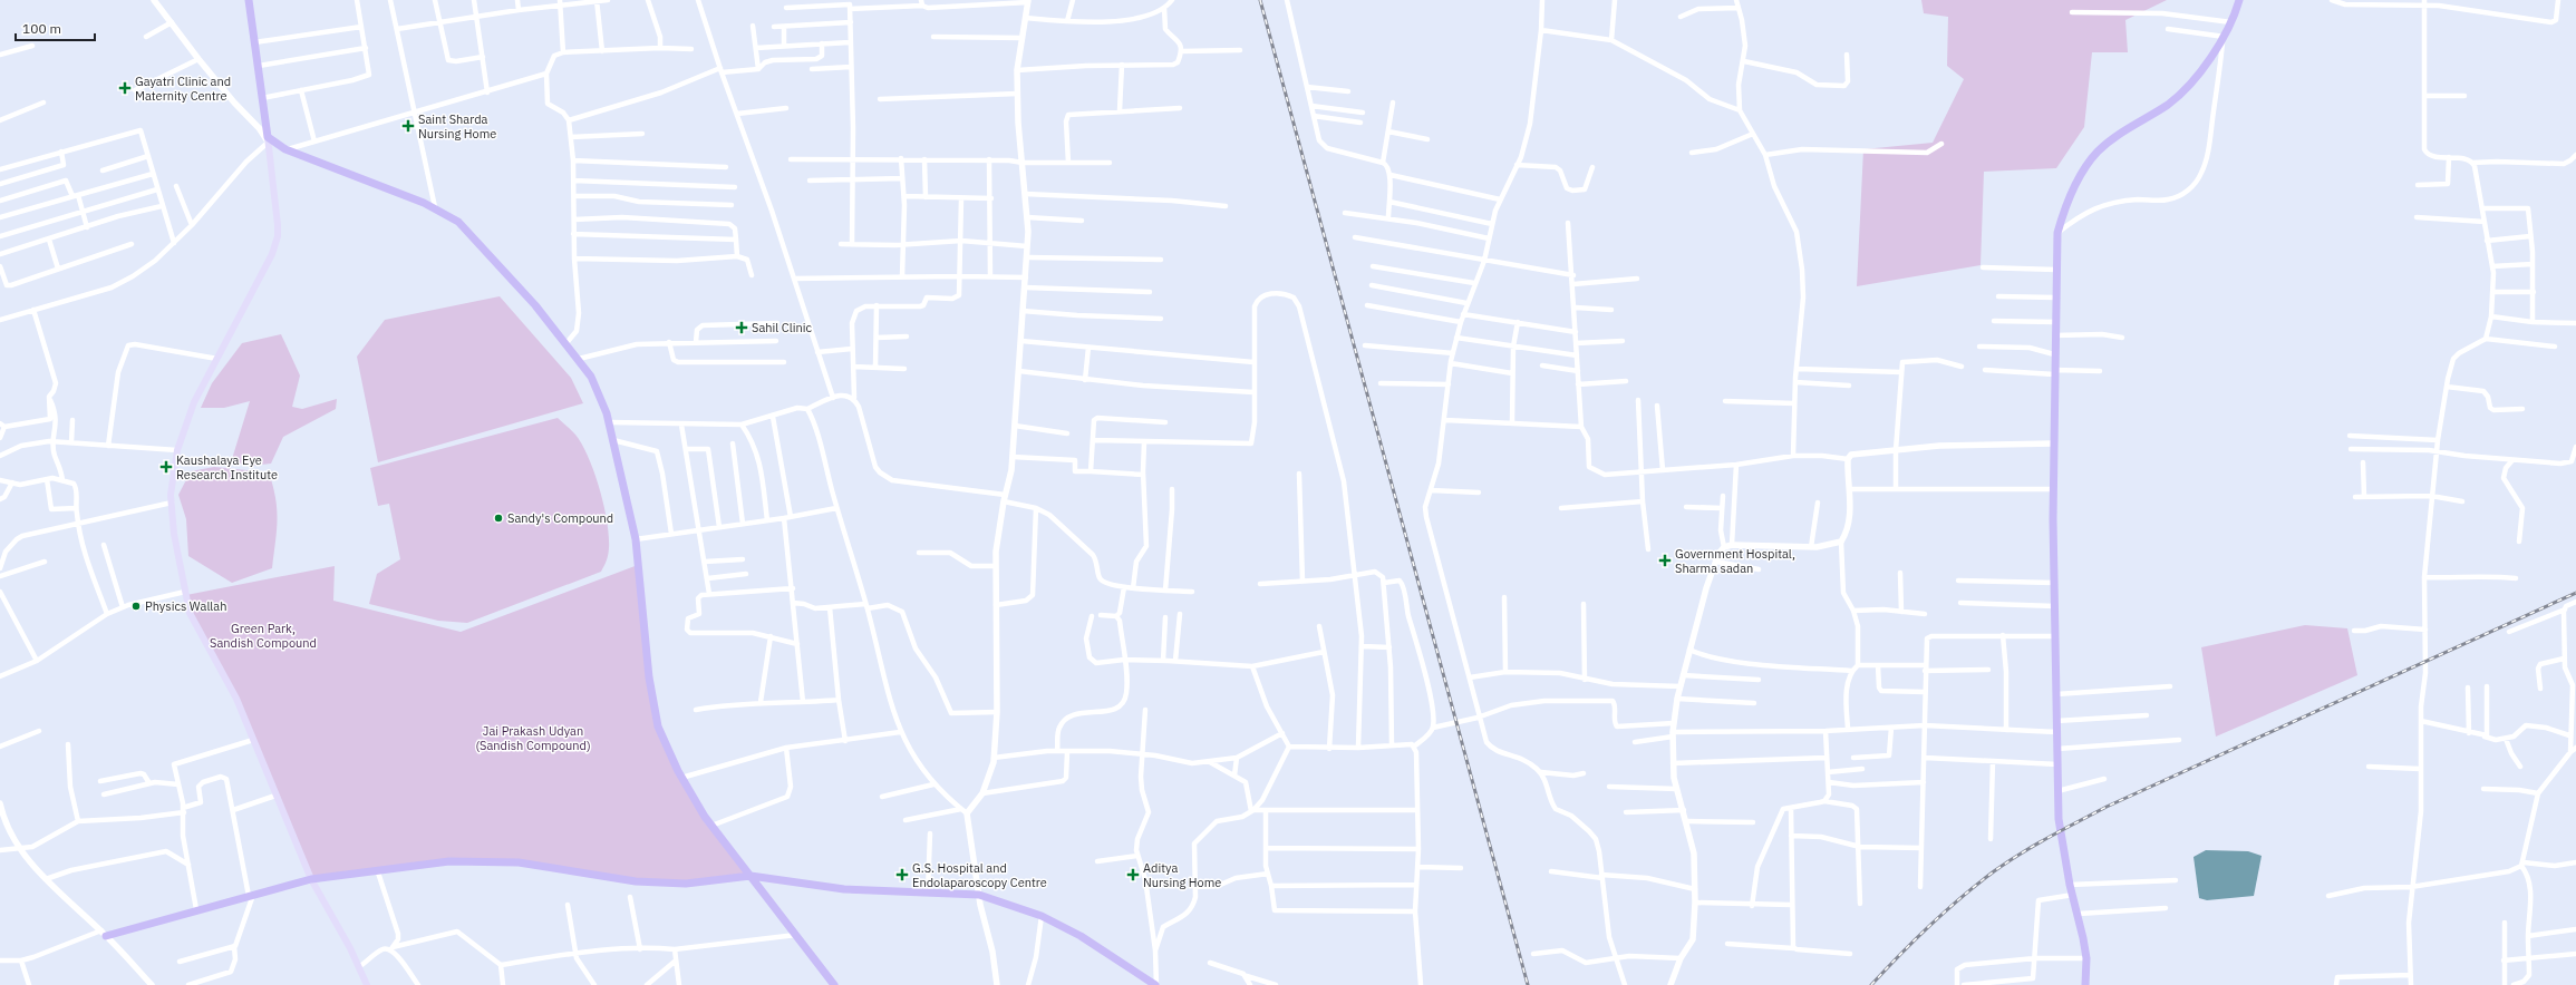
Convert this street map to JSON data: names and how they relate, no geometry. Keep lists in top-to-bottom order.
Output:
{
  "parks": ["Green Park, Sandish Compound", "Jai Prakash Udyan (Sandish Compound)"],
  "places": {
    "health": [
      "Gayatri Clinic and Maternity Centre",
      "Saint Sharda Nursing Home",
      "Sahil Clinic",
      "Kaushalaya Eye Research Institute",
      "Government Hospital, Sharma sadan",
      "G.S. Hospital and Endolaparoscopy Centre",
      "Aditya Nursing Home"
    ],
    "other": ["Sandy's Compound", "Physics Wallah"]
  },
  "scale_bar": "100 m"
}
